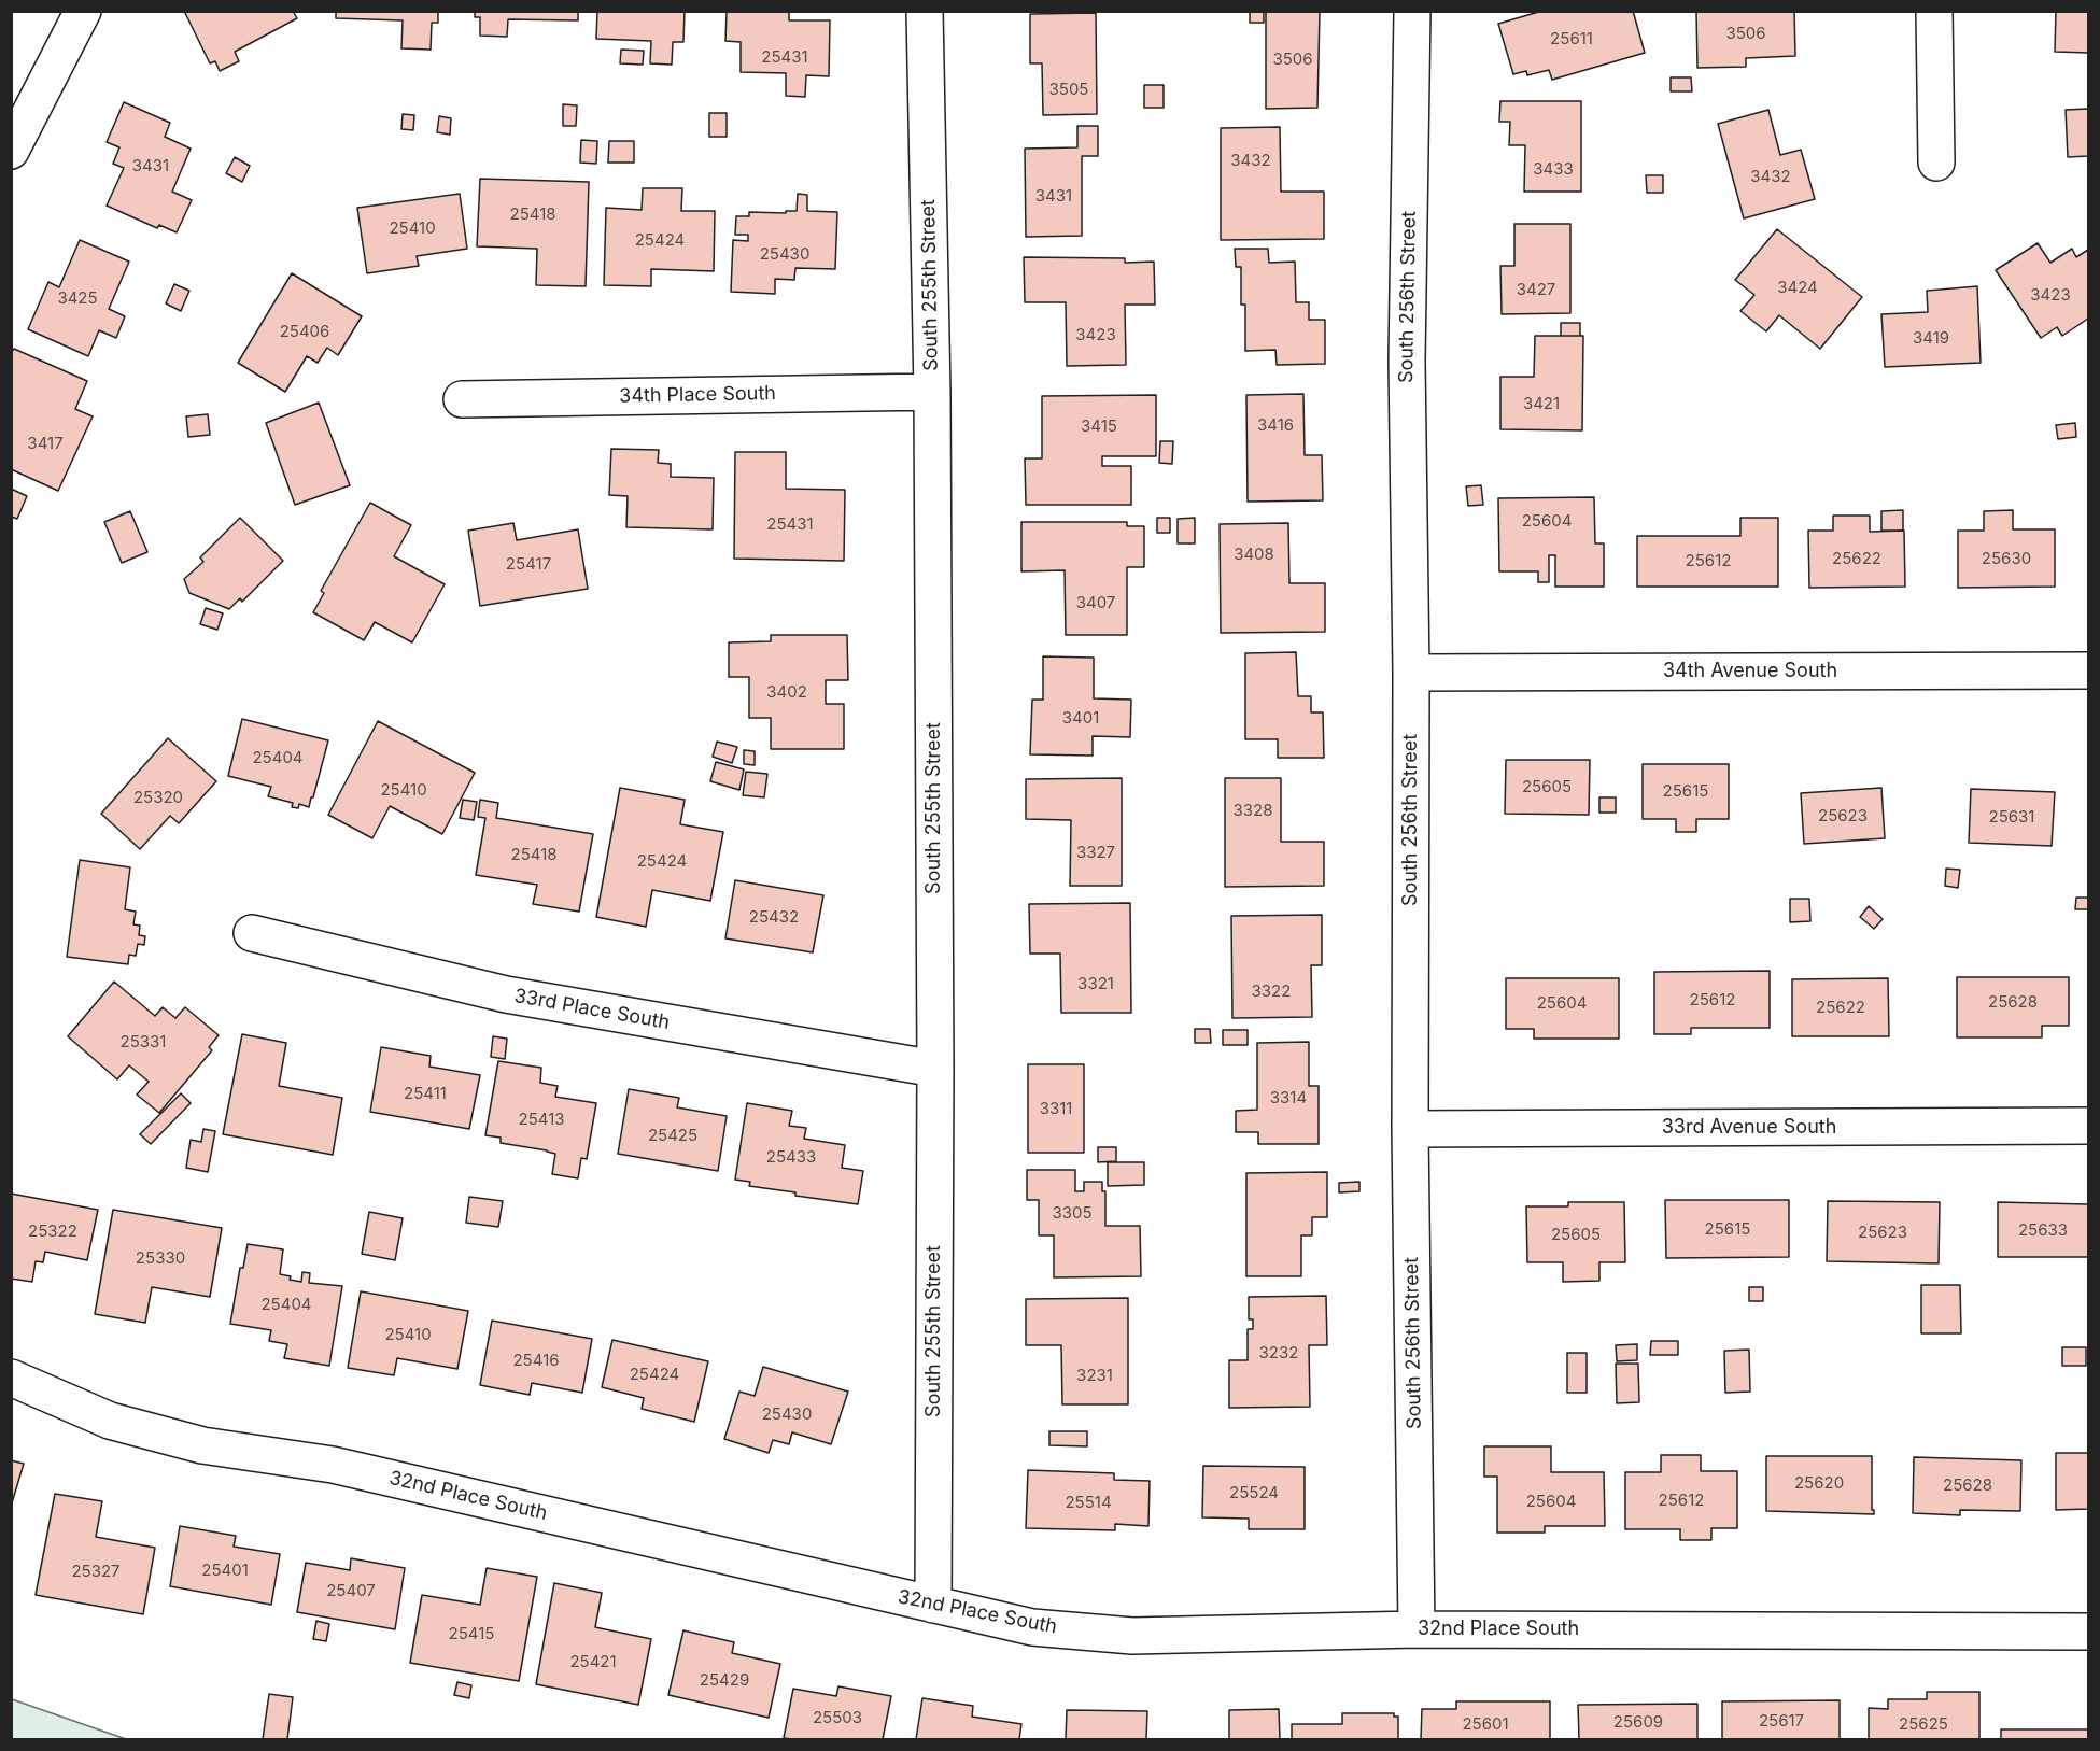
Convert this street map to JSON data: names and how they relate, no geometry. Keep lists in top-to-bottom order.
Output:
{
  "streets": {
    "street": [
      "South 255th Street",
      "South 256th Street",
      "34th Place South",
      "34th Avenue South",
      "33rd Place South",
      "33rd Avenue South",
      "32nd Place South"
    ]
  },
  "crossings": [
    ["South 255th Street", "34th Place South"],
    ["South 255th Street", "33rd Place South"],
    ["South 255th Street", "32nd Place South"],
    ["South 256th Street", "34th Avenue South"],
    ["South 256th Street", "33rd Avenue South"],
    ["South 256th Street", "32nd Place South"]
  ],
  "house_numbers": [
    "3506",
    "25611",
    "25431",
    "3506",
    "3505",
    "3432",
    "3431",
    "3433",
    "3432",
    "3431",
    "25418",
    "25410",
    "25424",
    "25430",
    "3424",
    "3427",
    "3423",
    "3425",
    "25406",
    "3423",
    "3419",
    "3421",
    "3416",
    "3415",
    "3417",
    "25604",
    "25431",
    "3408",
    "25622",
    "25630",
    "25612",
    "25417",
    "3407",
    "3402",
    "3401",
    "25404",
    "25605",
    "25410",
    "25615",
    "25320",
    "3328",
    "25623",
    "25631",
    "3327",
    "25418",
    "25424",
    "25432",
    "3321",
    "3322",
    "25612",
    "25628",
    "25604",
    "25622",
    "25331",
    "25411",
    "3314",
    "3311",
    "25413",
    "25425",
    "25433",
    "3305",
    "25615",
    "25633",
    "25322",
    "25623",
    "25605",
    "25330",
    "25404",
    "25410",
    "3232",
    "25416",
    "25424",
    "3231",
    "25430",
    "25620",
    "25628",
    "25524",
    "25612",
    "25604",
    "25514",
    "25401",
    "25327",
    "25407",
    "25415",
    "25421",
    "25429",
    "25503",
    "25617",
    "25609",
    "25601",
    "25625"
  ]
}
